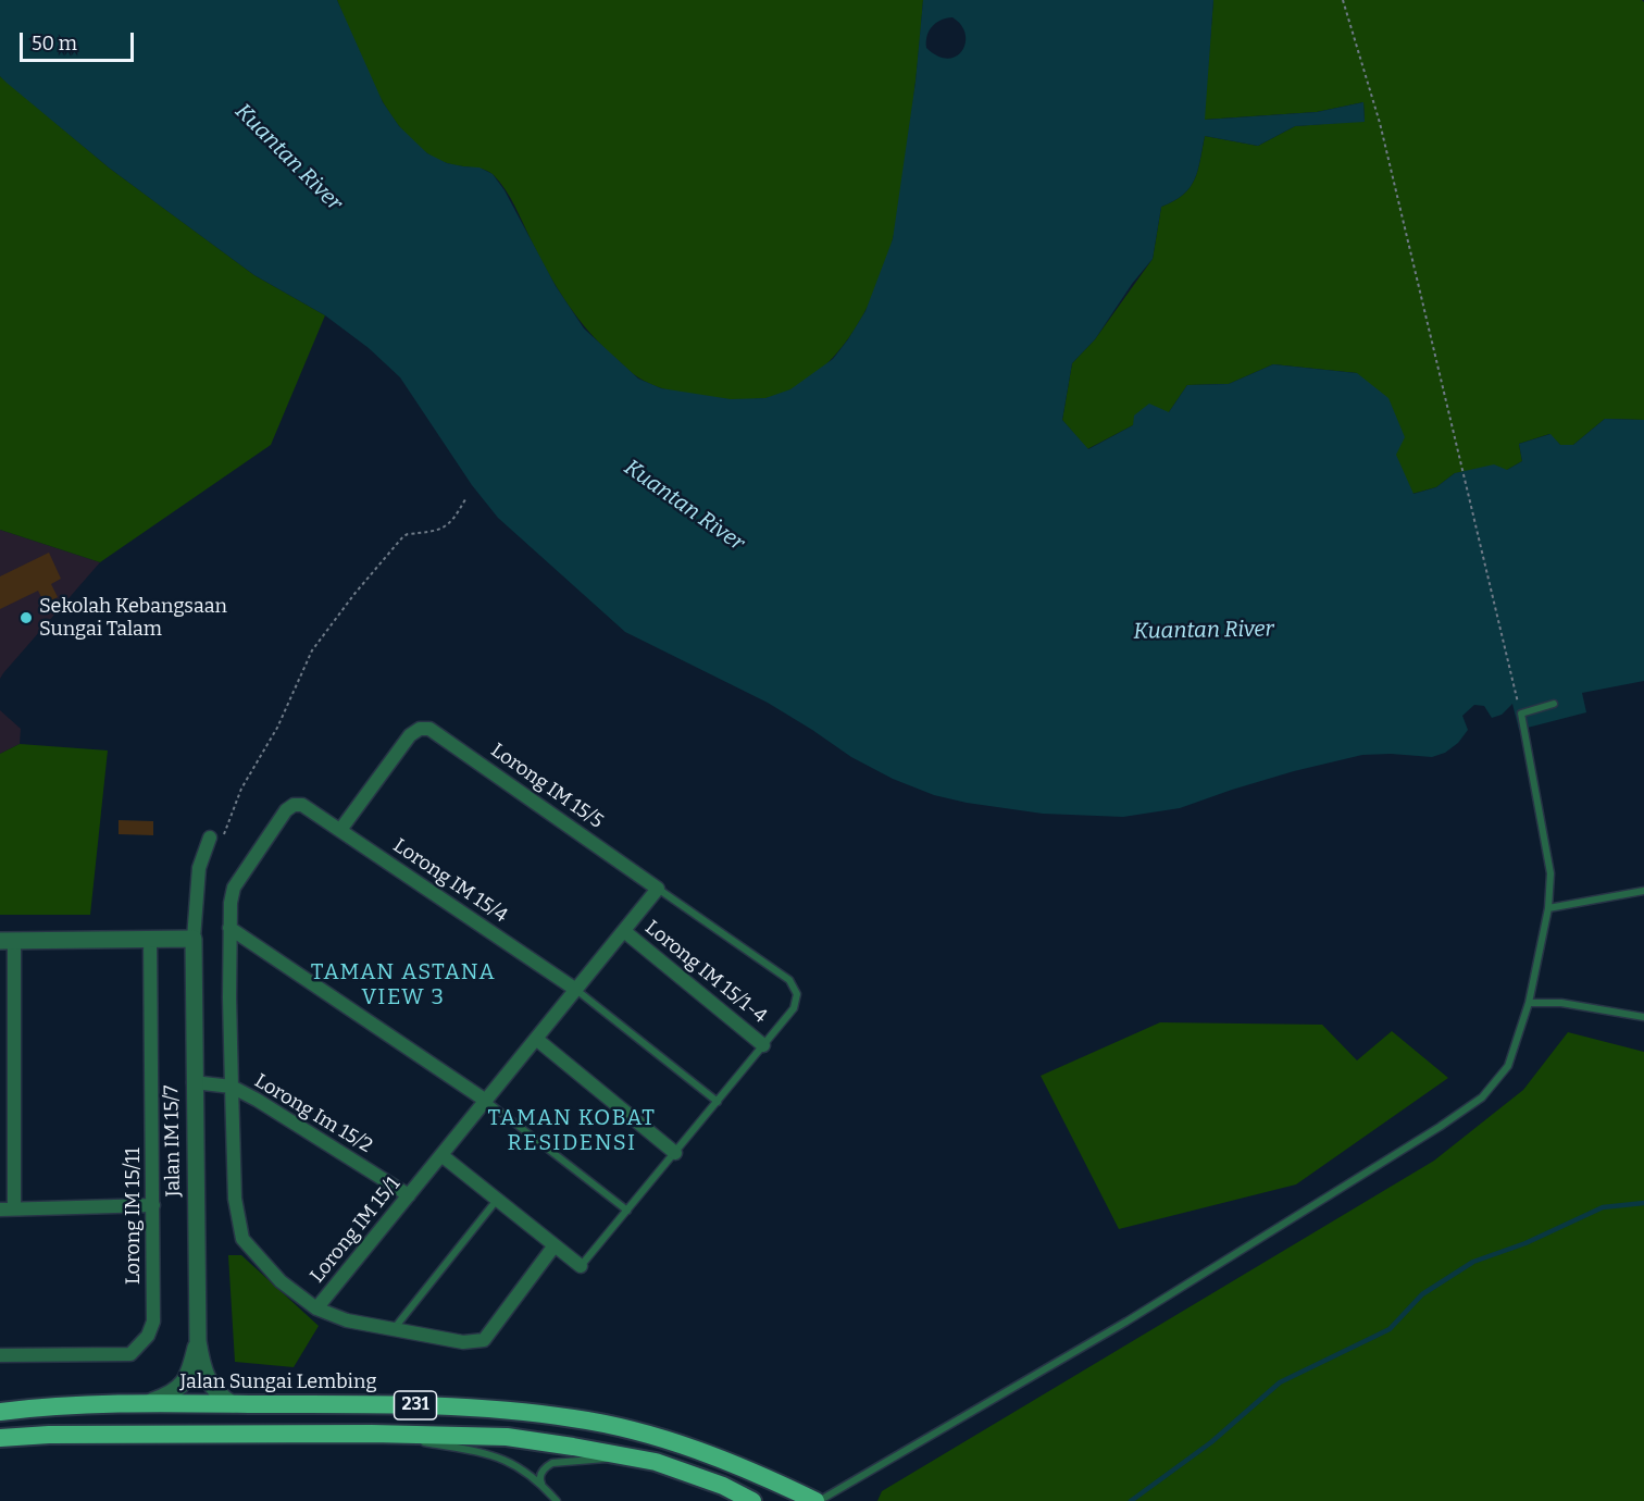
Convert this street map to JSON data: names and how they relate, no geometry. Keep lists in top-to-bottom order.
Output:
{
  "streets": {
    "main road": ["Jalan Sungai Lembing", "231"],
    "street": [
      "Lorong IM 15/5",
      "Lorong IM 15/4",
      "Lorong IM 15/1-4",
      "Lorong Im 15/2",
      "Jalan IM 15/7",
      "Lorong IM 15/11",
      "Lorong IM 15/1"
    ]
  },
  "crossings": [
    ["Lorong IM 15/5", "Lorong IM 15/4"],
    ["Lorong IM 15/5", "Lorong IM 15/1"],
    ["Lorong IM 15/4", "Lorong IM 15/1"],
    ["Lorong IM 15/1-4", "Lorong IM 15/1"],
    ["Lorong Im 15/2", "Lorong IM 15/1"]
  ],
  "districts": ["TAMAN ASTANA VIEW 3", "TAMAN KOBAT RESIDENSI"],
  "water": ["Kuantan River"],
  "places": ["Sekolah Kebangsaan Sungai Talam"],
  "scale_bar": "50 m"
}
